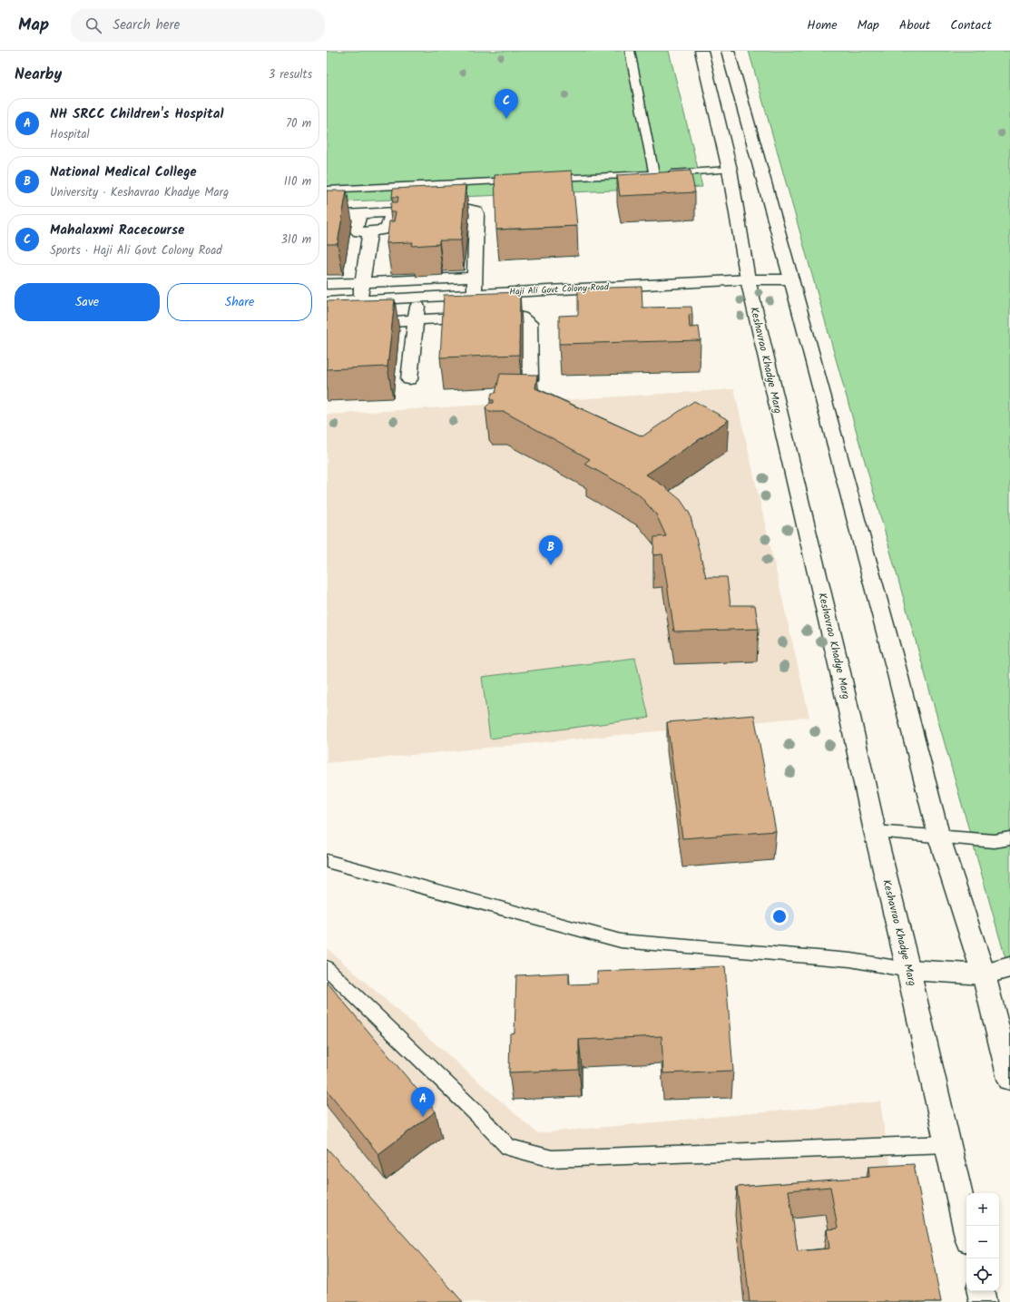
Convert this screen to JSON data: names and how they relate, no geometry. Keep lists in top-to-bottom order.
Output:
{
  "streets": {
    "main road": ["Haji Ali Govt Colony Road", "Keshavrao Khadye Marg"]
  },
  "crossings": [
    ["Haji Ali Govt Colony Road", "Keshavrao Khadye Marg"]
  ],
  "page": {
    "header": "Map",
    "search": "Search here",
    "nav": [
      "Home",
      "Map",
      "About",
      "Contact"
    ],
    "heading": ["Nearby", "3 results"],
    "pins": ["C", "B", "A"],
    "list": [
      {
        "mark": "A",
        "name": "NH SRCC Children's Hospital",
        "note": "Hospital",
        "value": "70 m"
      },
      {
        "mark": "B",
        "name": "National Medical College",
        "note": "University · Keshavrao Khadye Marg",
        "value": "110 m"
      },
      {
        "mark": "C",
        "name": "Mahalaxmi Racecourse",
        "note": "Sports · Haji Ali Govt Colony Road",
        "value": "310 m"
      }
    ],
    "buttons": ["Save", "Share"],
    "map_buttons": ["+", "−"]
  }
}
